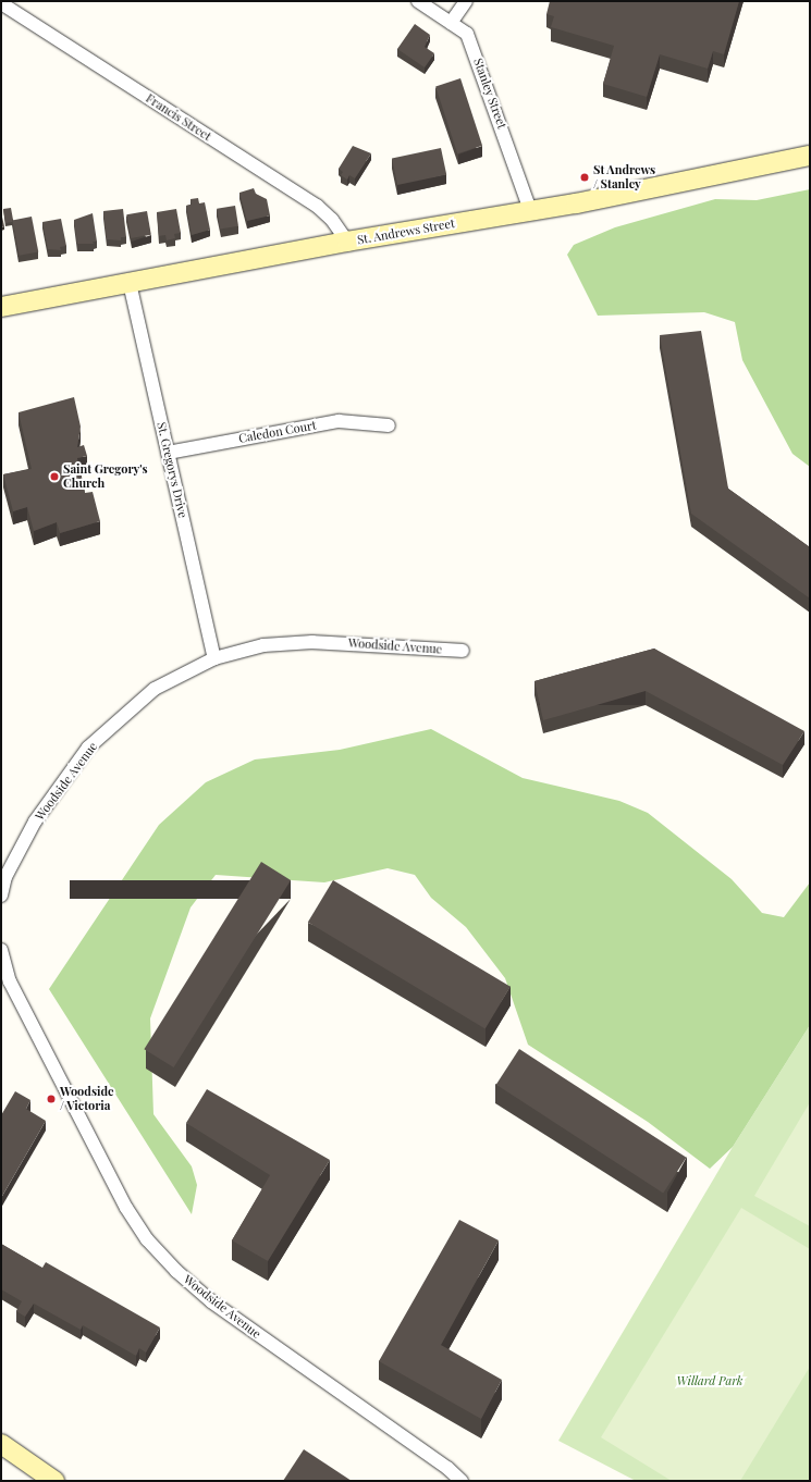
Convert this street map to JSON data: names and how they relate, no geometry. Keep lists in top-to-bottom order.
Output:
{
  "streets": {
    "main road": ["St. Andrews Street"],
    "street": [
      "Stanley Street",
      "Francis Street",
      "Caledon Court",
      "St. Gregorys Drive",
      "Woodside Avenue"
    ]
  },
  "crossings": [
    ["Stanley Street", "St. Andrews Street"],
    ["Francis Street", "St. Andrews Street"],
    ["St. Andrews Street", "St. Gregorys Drive"],
    ["Caledon Court", "St. Gregorys Drive"],
    ["St. Gregorys Drive", "Woodside Avenue"]
  ],
  "parks": ["Willard Park"],
  "places": ["St Andrews / Stanley", "Saint Gregory's Church", "Woodside / Victoria"]
}
